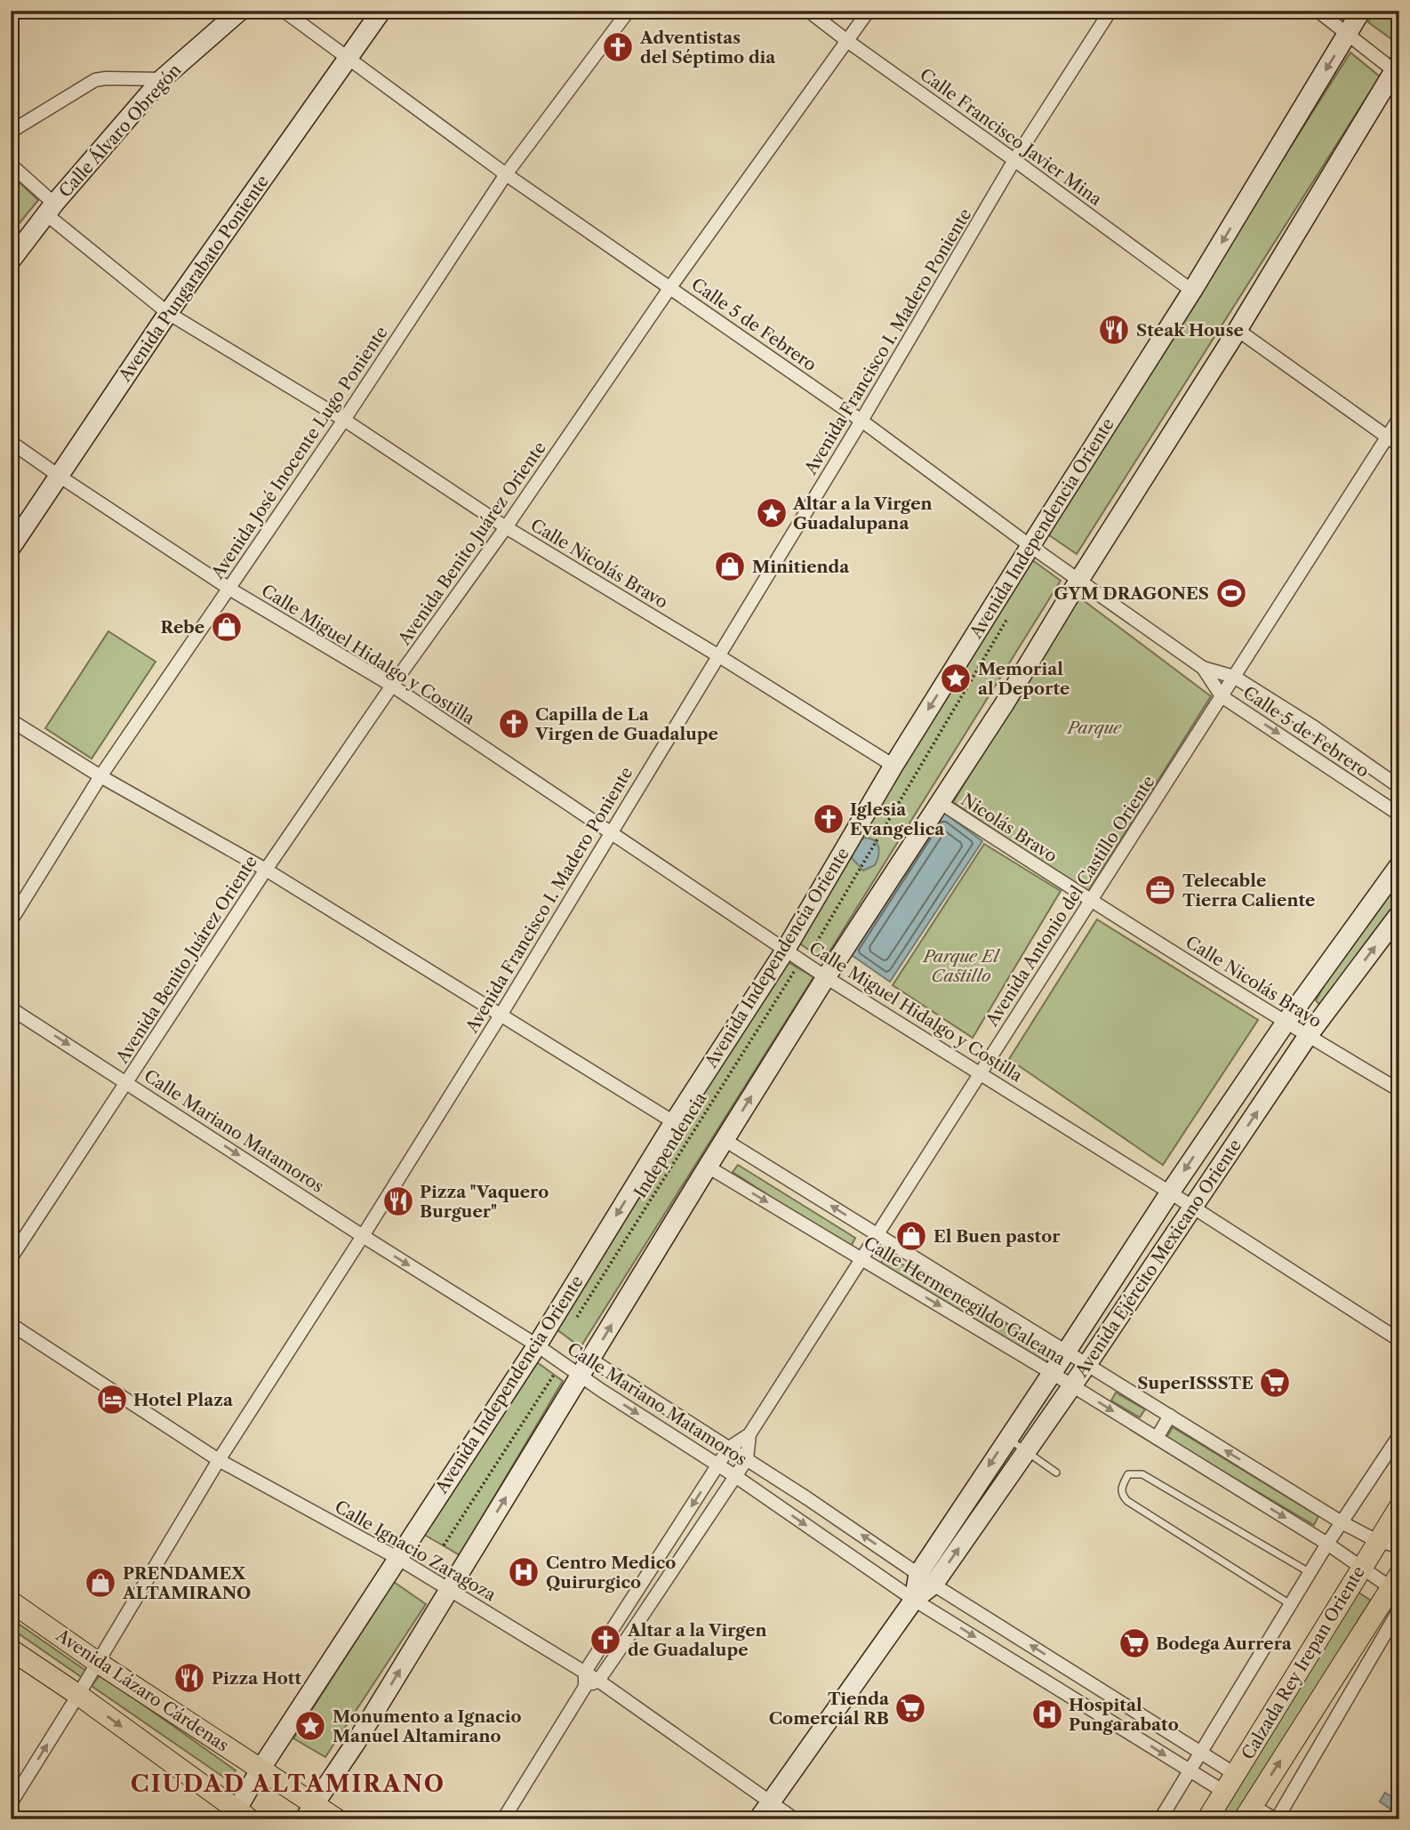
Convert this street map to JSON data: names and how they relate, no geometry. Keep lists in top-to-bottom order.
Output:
{
  "streets": {
    "main road": ["Calzada Rey Irepan Oriente", "Avenida Lázaro Cárdenas"],
    "street": [
      "Calle Álvaro Obregón",
      "Calle Francisco Javier Mina",
      "Avenida Pungarabato Poniente",
      "Calle 5 de Febrero",
      "Avenida Francisco I. Madero Poniente",
      "Avenida José Inocente Lugo Poniente",
      "Avenida Independencia Oriente",
      "Avenida Benito Juárez Oriente",
      "Calle Nicolás Bravo",
      "Calle Miguel Hidalgo y Costilla",
      "Nicolás Bravo",
      "Avenida Antonio del Castillo Oriente",
      "Calle Mariano Matamoros",
      "Avenida Ejército Mexicano Oriente",
      "Calle Hermenegildo Galeana",
      "Calle Ignacio Zaragoza"
    ],
    "path": ["Independencia"]
  },
  "crossings": [
    ["Calle Álvaro Obregón", "Calle Nicolás Bravo"],
    ["Calle Francisco Javier Mina", "Avenida Francisco I. Madero Poniente"],
    ["Calle Francisco Javier Mina", "Avenida Independencia Oriente"],
    ["Calle Francisco Javier Mina", "Avenida Benito Juárez Oriente"],
    ["Avenida Pungarabato Poniente", "Calle 5 de Febrero"],
    ["Avenida Pungarabato Poniente", "Calle Nicolás Bravo"],
    ["Avenida Pungarabato Poniente", "Calle Miguel Hidalgo y Costilla"],
    ["Calle 5 de Febrero", "Avenida Francisco I. Madero Poniente"],
    ["Calle 5 de Febrero", "Avenida José Inocente Lugo Poniente"],
    ["Calle 5 de Febrero", "Avenida Independencia Oriente"],
    ["Calle 5 de Febrero", "Avenida Benito Juárez Oriente"],
    ["Calle 5 de Febrero", "Avenida Antonio del Castillo Oriente"],
    ["Avenida Francisco I. Madero Poniente", "Calle Nicolás Bravo"],
    ["Avenida Francisco I. Madero Poniente", "Calle Miguel Hidalgo y Costilla"],
    ["Avenida Francisco I. Madero Poniente", "Calle Mariano Matamoros"],
    ["Avenida Francisco I. Madero Poniente", "Calle Ignacio Zaragoza"],
    ["Avenida Francisco I. Madero Poniente", "Avenida Lázaro Cárdenas"],
    ["Avenida José Inocente Lugo Poniente", "Calle Nicolás Bravo"],
    ["Avenida José Inocente Lugo Poniente", "Calle Miguel Hidalgo y Costilla"],
    ["Avenida Independencia Oriente", "Calle Nicolás Bravo"],
    ["Avenida Independencia Oriente", "Calle Miguel Hidalgo y Costilla"],
    ["Avenida Independencia Oriente", "Calle Mariano Matamoros"],
    ["Avenida Independencia Oriente", "Calle Ignacio Zaragoza"],
    ["Avenida Independencia Oriente", "Avenida Lázaro Cárdenas"],
    ["Avenida Benito Juárez Oriente", "Calle Nicolás Bravo"],
    ["Avenida Benito Juárez Oriente", "Calle Miguel Hidalgo y Costilla"],
    ["Avenida Benito Juárez Oriente", "Calle Mariano Matamoros"],
    ["Calle Nicolás Bravo", "Nicolás Bravo"],
    ["Calle Nicolás Bravo", "Avenida Antonio del Castillo Oriente"],
    ["Calle Nicolás Bravo", "Avenida Ejército Mexicano Oriente"],
    ["Calle Miguel Hidalgo y Costilla", "Avenida Antonio del Castillo Oriente"],
    ["Calle Miguel Hidalgo y Costilla", "Avenida Ejército Mexicano Oriente"],
    ["Nicolás Bravo", "Avenida Antonio del Castillo Oriente"],
    ["Avenida Antonio del Castillo Oriente", "Calle Mariano Matamoros"],
    ["Avenida Antonio del Castillo Oriente", "Calle Hermenegildo Galeana"],
    ["Avenida Antonio del Castillo Oriente", "Calle Ignacio Zaragoza"],
    ["Calle Mariano Matamoros", "Avenida Ejército Mexicano Oriente"],
    ["Calle Mariano Matamoros", "Calzada Rey Irepan Oriente"],
    ["Avenida Ejército Mexicano Oriente", "Calle Hermenegildo Galeana"],
    ["Avenida Ejército Mexicano Oriente", "Calle Ignacio Zaragoza"],
    ["Calle Hermenegildo Galeana", "Calzada Rey Irepan Oriente"]
  ],
  "districts": ["CIUDAD ALTAMIRANO"],
  "parks": ["Parque", "Parque El Castillo"],
  "places": {
    "church": [
      "Adventistas del Séptimo dia",
      "Capilla de La Virgen de Guadalupe",
      "Iglesia Evangelica",
      "Altar a la Virgen de Guadalupe"
    ],
    "restaurant": ["Steak House", "Pizza \"Vaquero Burguer\"", "Pizza Hott"],
    "place": ["Altar a la Virgen Guadalupana", "Memorial al Deporte", "Monumento a Ignacio Manuel Altamirano"],
    "shop": [
      "Minitienda",
      "Rebe",
      "El Buen pastor",
      "PRENDAMEX ALTAMIRANO"
    ],
    "sports": ["GYM DRAGONES"],
    "office": ["Telecable Tierra Caliente"],
    "supermarket": ["SuperISSSTE", "Bodega Aurrera", "Tienda Comercial RB"],
    "hotel": ["Hotel Plaza"],
    "hospital": ["Centro Medico Quirurgico", "Hospital Pungarabato"]
  }
}
